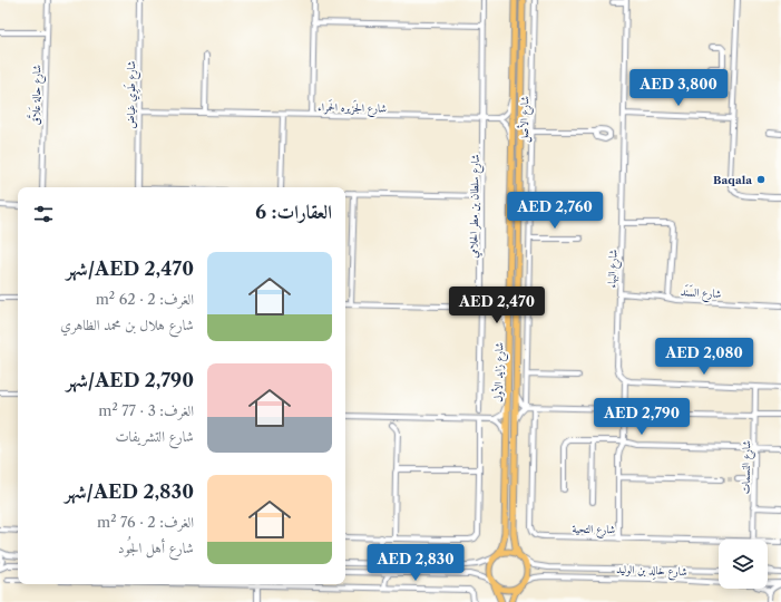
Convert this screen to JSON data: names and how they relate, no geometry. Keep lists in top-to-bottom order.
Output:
{
  "streets": {
    "main road": ["شارع زايد الأول"],
    "street": [
      "شارع حالة عَلاَّق",
      "شارع طَوِي غياض",
      "شارع الجَزيره الحَمراء",
      "شارع الأصل",
      "شارع سلطان بن مطر الحلامي",
      "شارع البهاء",
      "شارع السَنَد",
      "شارع النسمات",
      "شارع التحية",
      "شارع خالِد بن الوليد"
    ]
  },
  "crossings": [
    ["شارع طَوِي غياض", "شارع الجَزيره الحَمراء"],
    ["شارع الجَزيره الحَمراء", "شارع سلطان بن مطر الحلامي"],
    ["شارع البهاء", "شارع السَنَد"],
    ["شارع زايد الأول", "شارع خالِد بن الوليد"]
  ],
  "places": ["Baqala"],
  "page": {
    "price": [
      "AED 3,800",
      "AED 2,760",
      "AED 2,470",
      "AED 2,080",
      "AED 2,790",
      "AED 2,830"
    ],
    "heading": "العقارات: 6",
    "list": [
      {
        "name": "AED 2,470/شهر",
        "note": "الغرف: 2 · 62 m² · شارع هلال بن محمد الظاهري"
      },
      {
        "name": "AED 2,790/شهر",
        "note": "الغرف: 3 · 77 m² · شارع التشريفات"
      },
      {
        "name": "AED 2,830/شهر",
        "note": "الغرف: 2 · 76 m² · شارع أهل الجُود"
      }
    ]
  }
}
